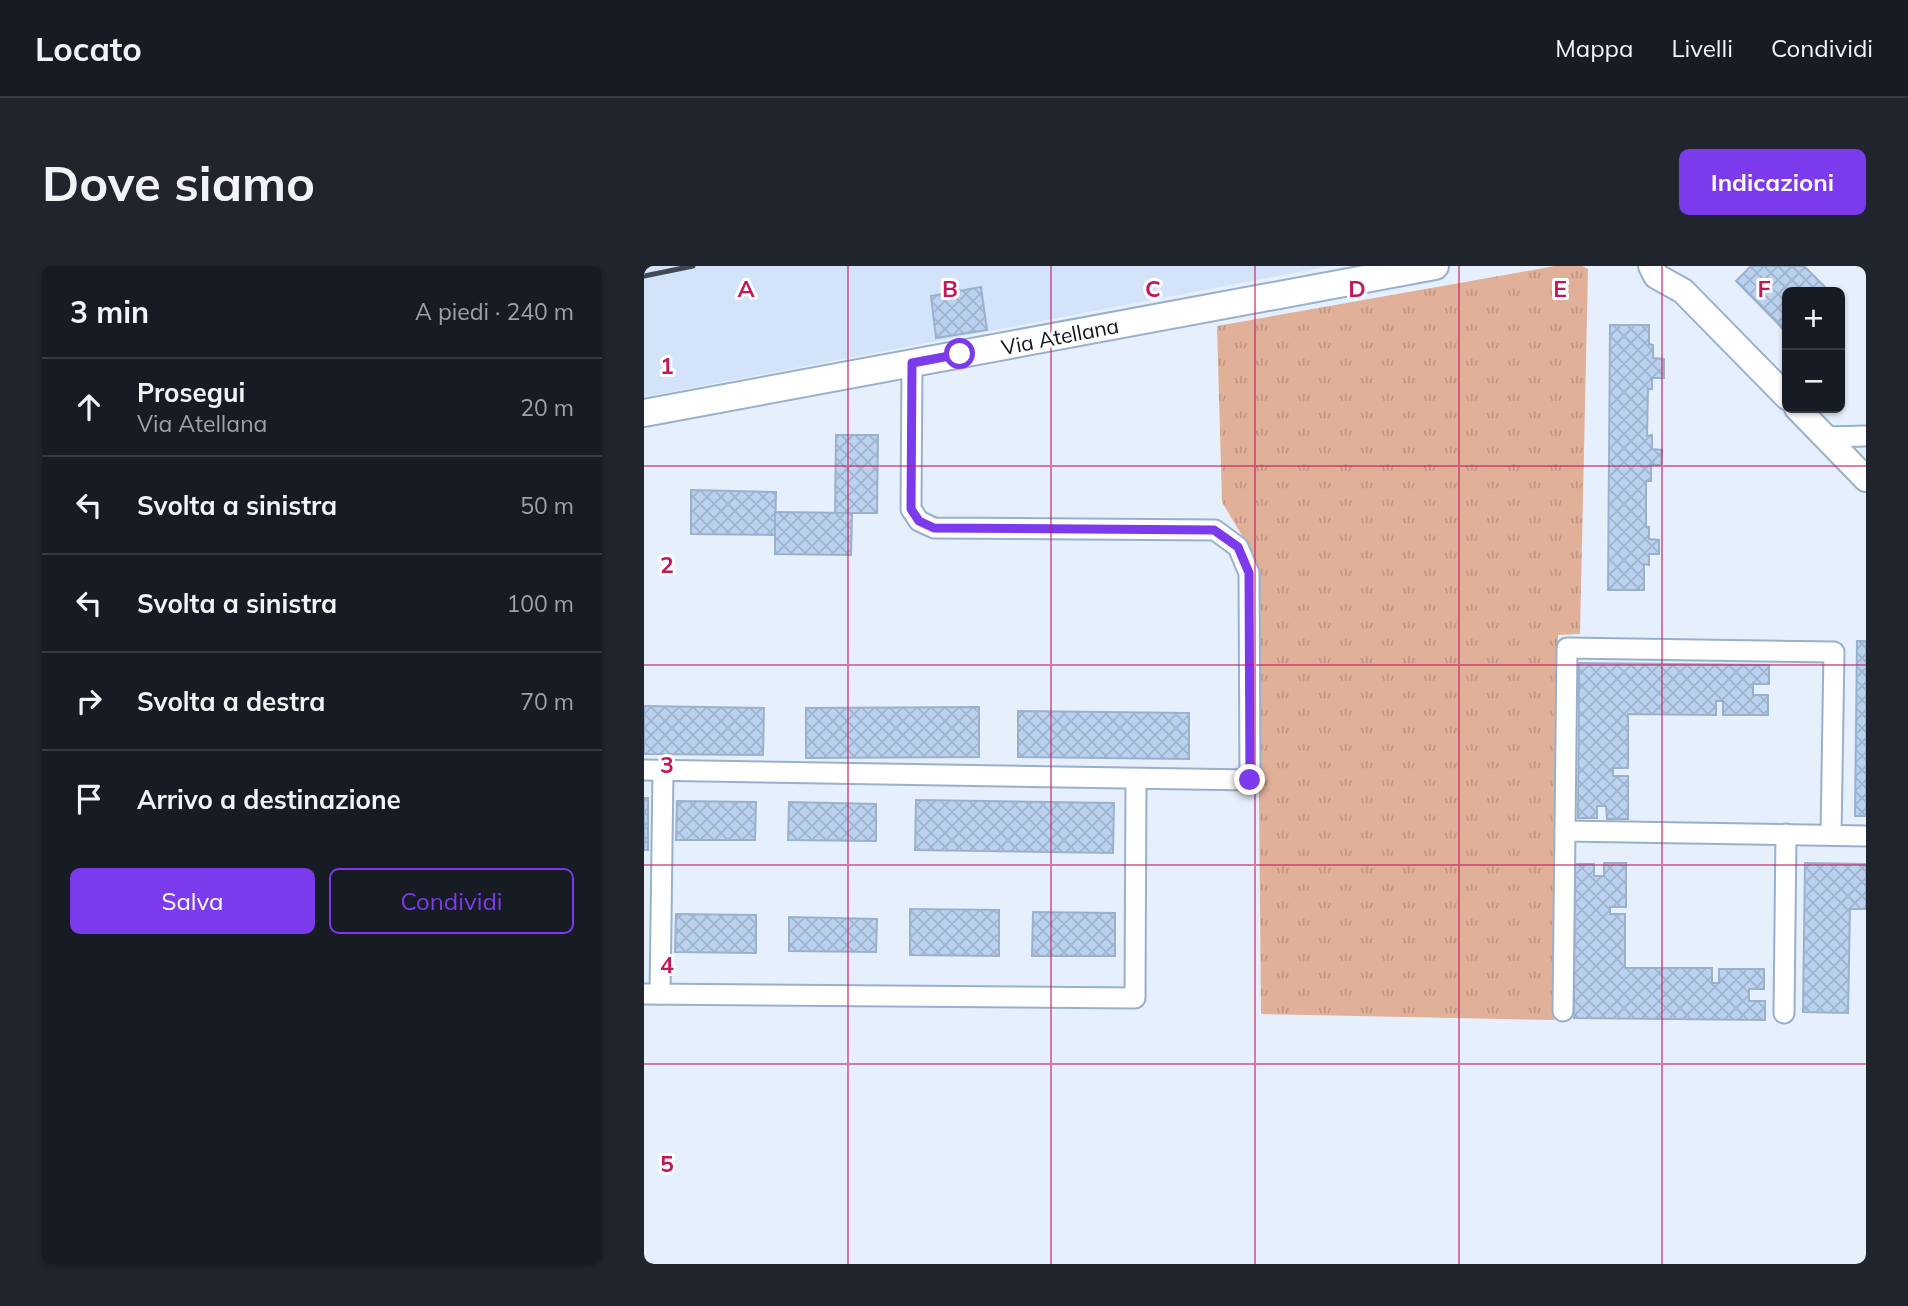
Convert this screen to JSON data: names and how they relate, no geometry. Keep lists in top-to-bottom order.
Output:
{
  "streets": {
    "main road": ["Via Atellana"]
  },
  "page": {
    "header": "Locato",
    "nav": ["Mappa", "Livelli", "Condividi"],
    "buttons": [
      "Indicazioni",
      ["Salva", "Condividi"]
    ],
    "title": "Dove siamo",
    "heading": ["3 min", "A piedi · 240 m"],
    "map_buttons": ["+", "−"],
    "list": [
      ["Prosegui", "Via Atellana", "20 m"],
      ["Svolta a sinistra", "50 m"],
      ["Svolta a sinistra", "100 m"],
      ["Svolta a destra", "70 m"],
      "Arrivo a destinazione"
    ]
  },
  "grid": {
    "columns": [
      "A",
      "B",
      "C",
      "D",
      "E",
      "F"
    ],
    "rows": [
      "1",
      "2",
      "3",
      "4",
      "5"
    ]
  }
}
